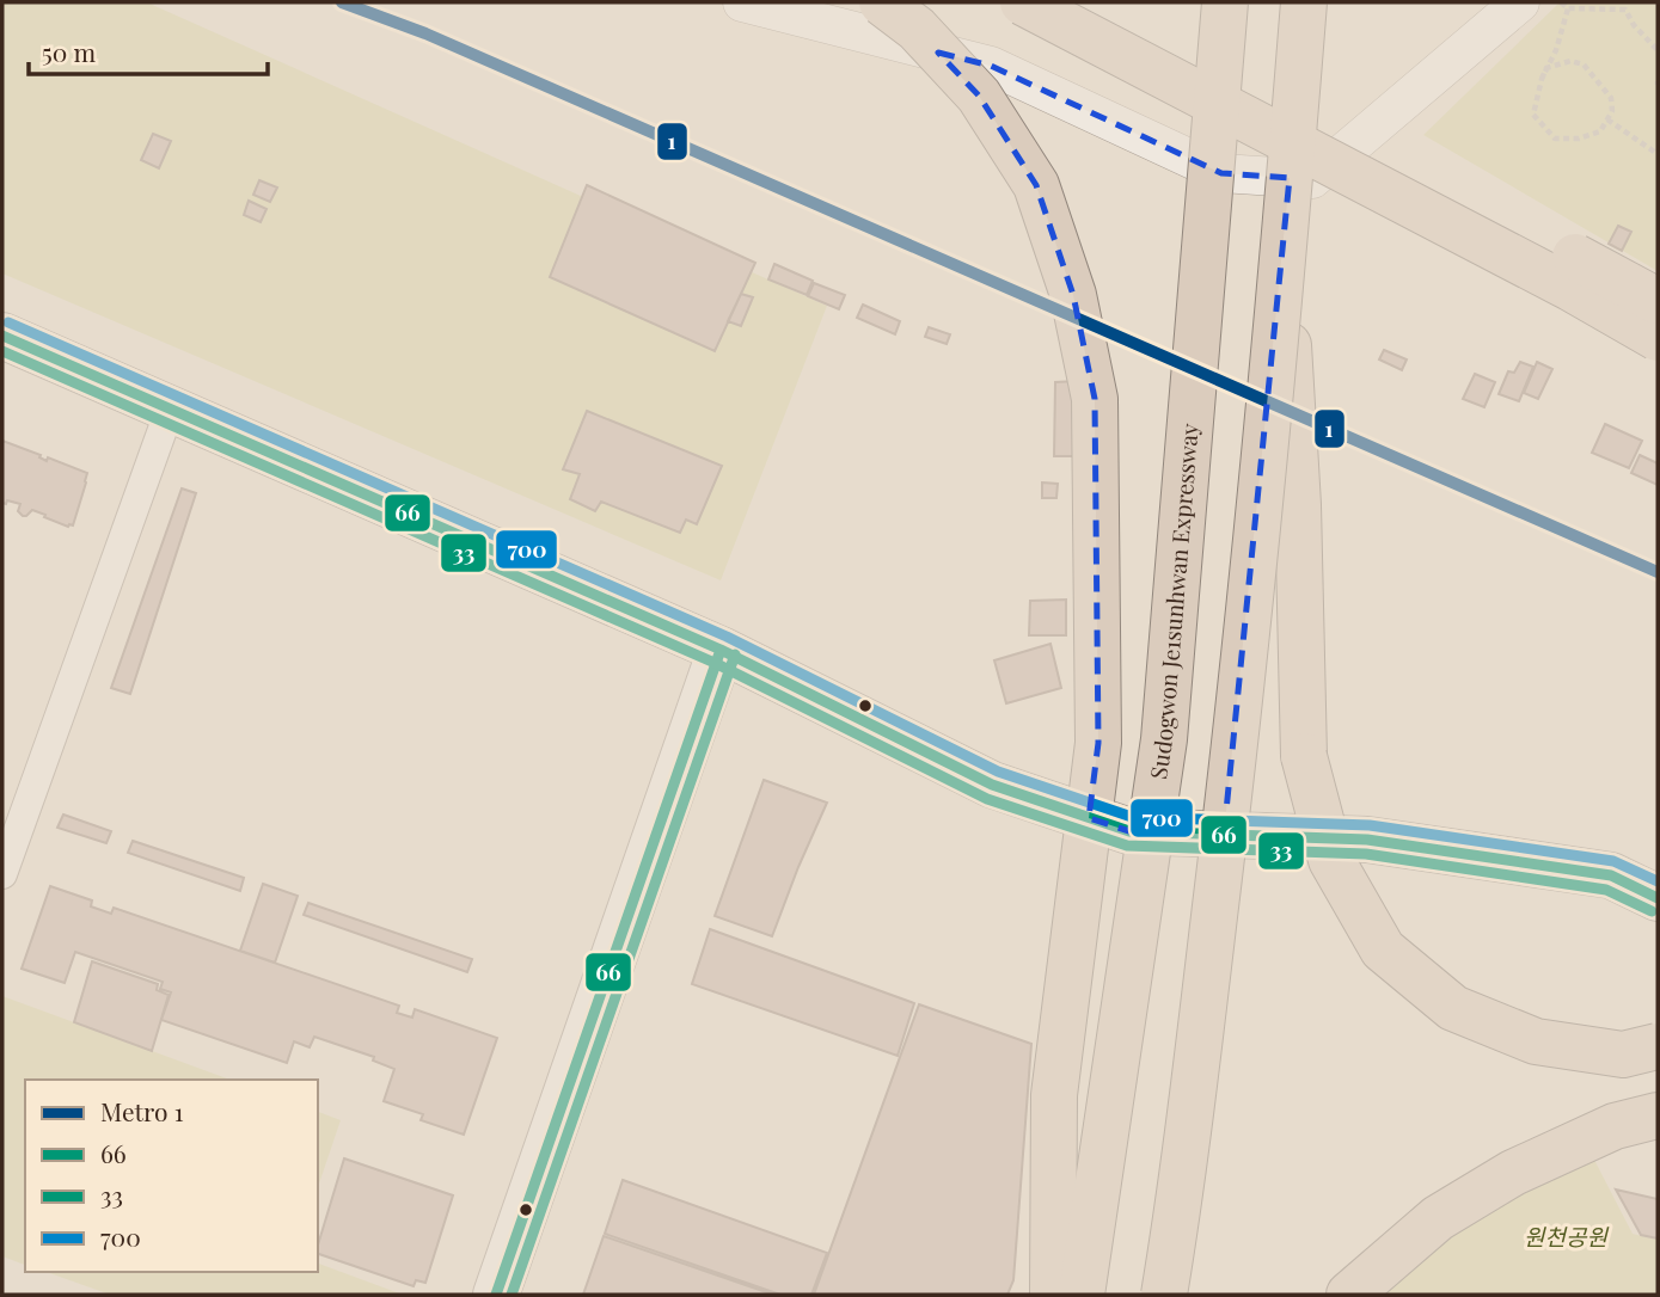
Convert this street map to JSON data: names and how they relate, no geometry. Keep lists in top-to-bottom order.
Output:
{
  "streets": {
    "highway": ["Sudogwon Je1sunhwan Expressway"]
  },
  "parks": ["원천공원"],
  "lines": [
    "metro line 1",
    "transit line 700",
    "transit line 66",
    "transit line 33"
  ],
  "legend": [
    "Metro 1",
    "66",
    "33",
    "700"
  ],
  "scale_bar": "50 m"
}
